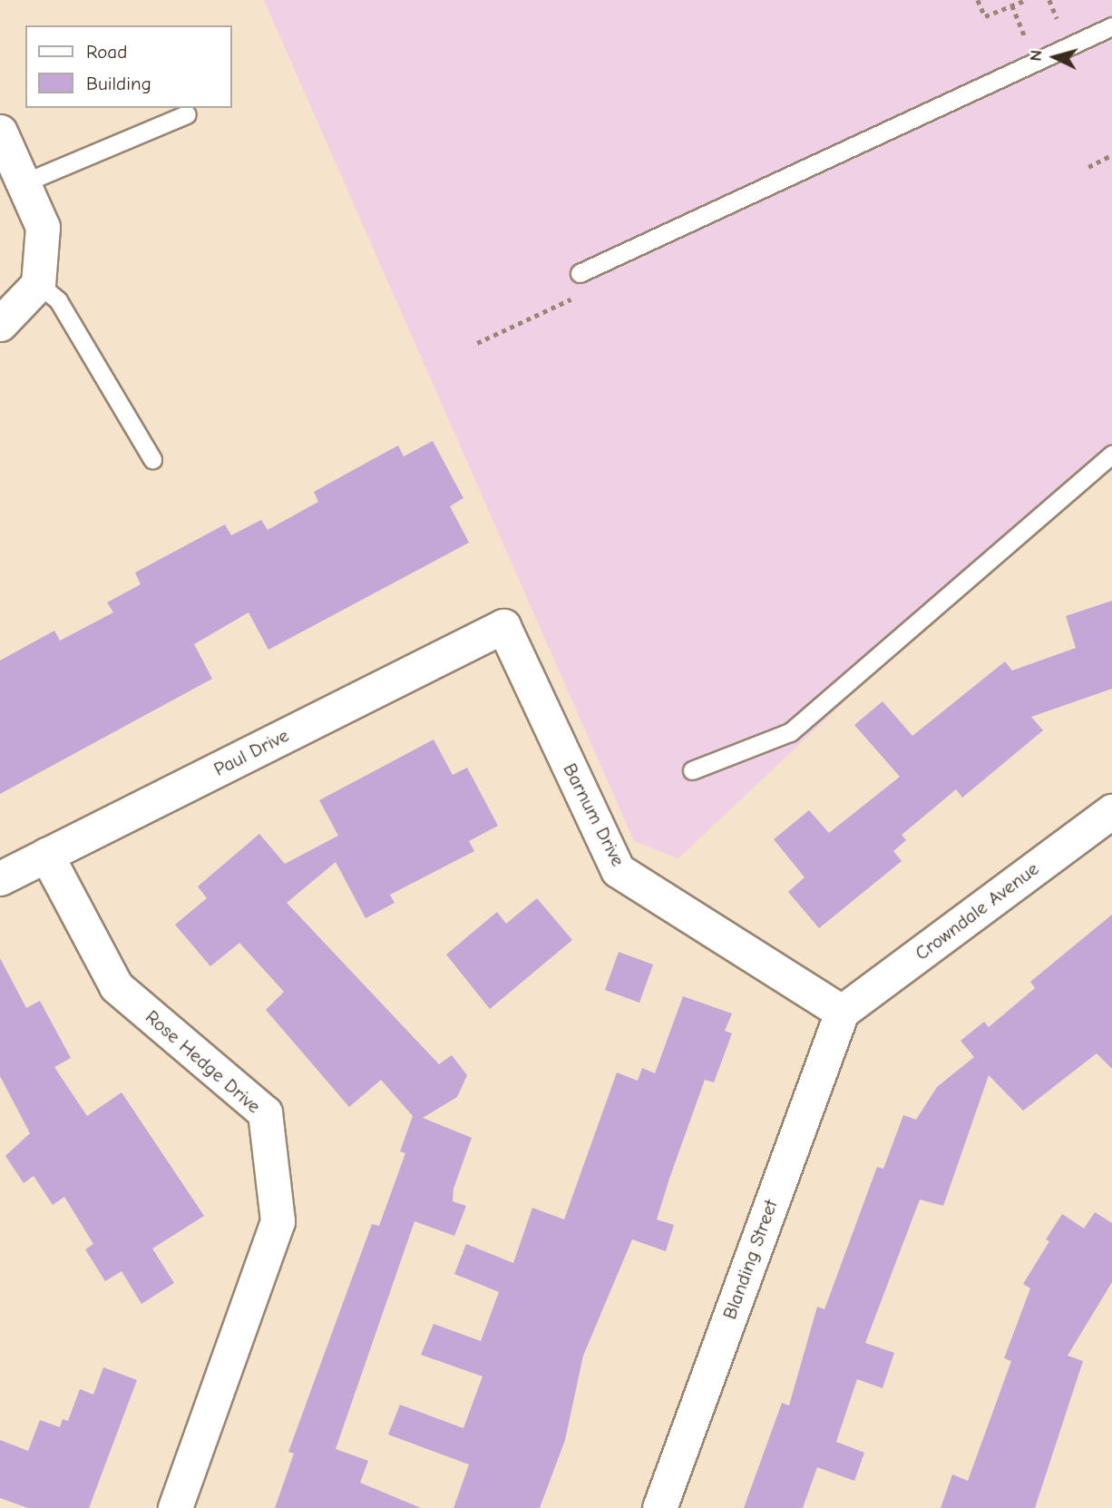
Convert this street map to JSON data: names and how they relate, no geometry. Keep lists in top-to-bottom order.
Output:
{
  "streets": {
    "street": [
      "Paul Drive",
      "Barnum Drive",
      "Crowndale Avenue",
      "Rose Hedge Drive",
      "Blanding Street"
    ]
  },
  "crossings": [
    ["Paul Drive", "Barnum Drive"],
    ["Paul Drive", "Rose Hedge Drive"],
    ["Barnum Drive", "Crowndale Avenue"],
    ["Barnum Drive", "Blanding Street"],
    ["Crowndale Avenue", "Blanding Street"]
  ],
  "legend": ["Road", "Building"],
  "north": "left"
}
